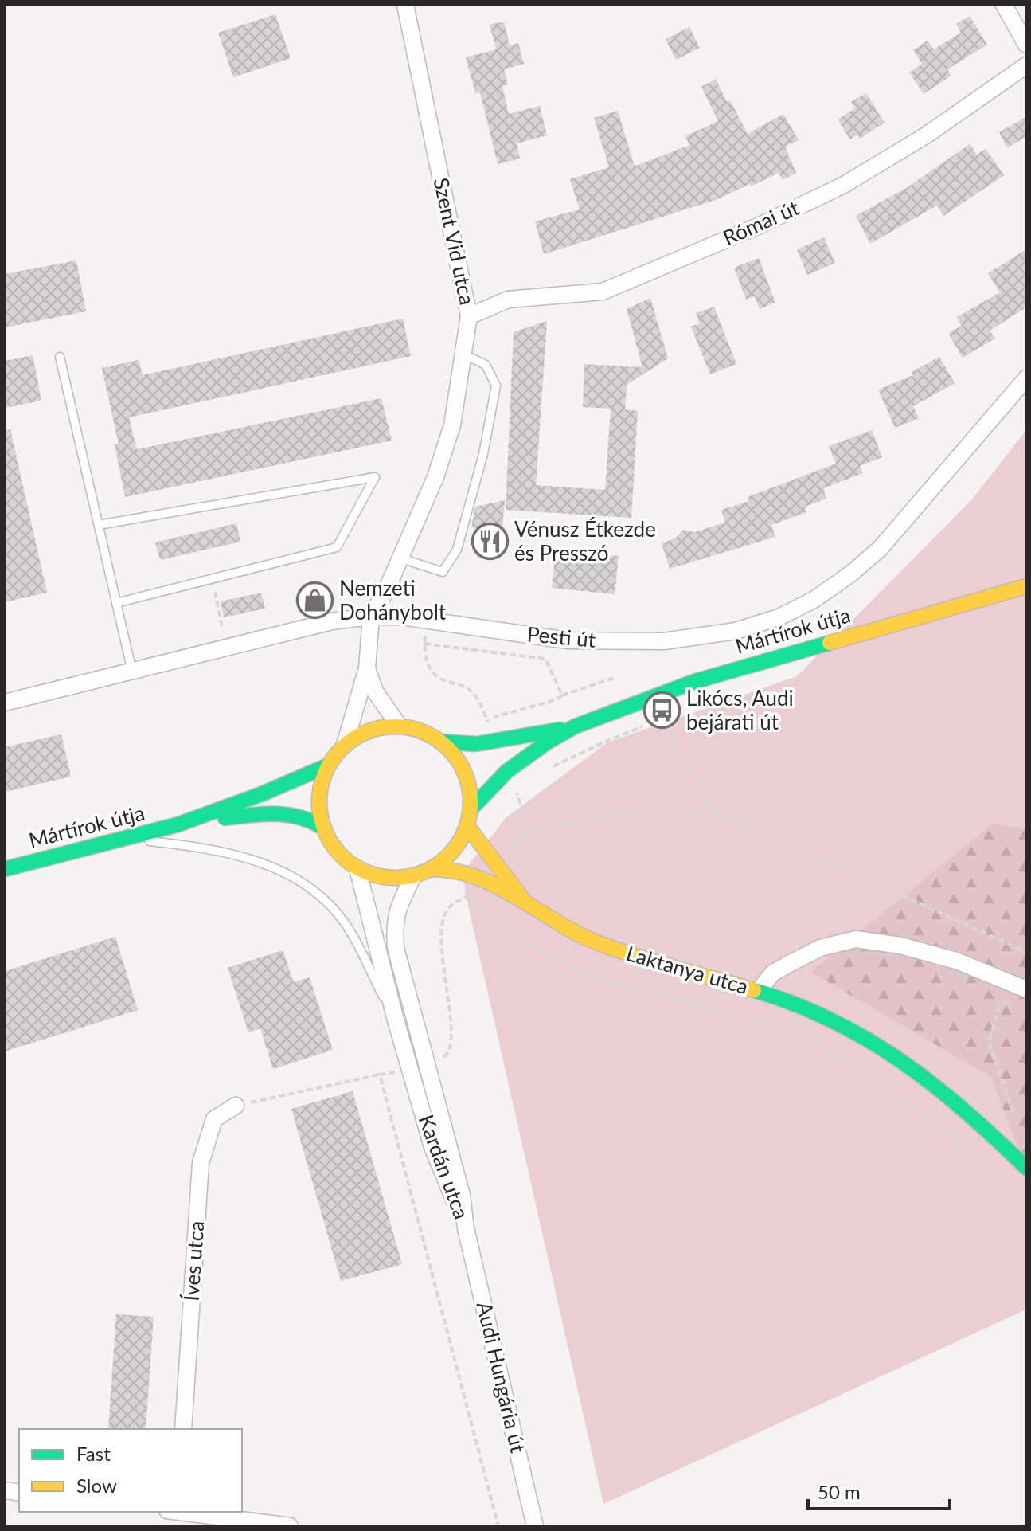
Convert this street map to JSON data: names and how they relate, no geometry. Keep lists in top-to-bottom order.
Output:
{
  "streets": {
    "main road": ["Mártírok útja", "Laktanya utca"],
    "street": [
      "Római út",
      "Szent Vid utca",
      "Pesti út",
      "Kardán utca",
      "Íves utca",
      "Audi Hungária út"
    ]
  },
  "crossings": [
    ["Római út", "Szent Vid utca"],
    ["Szent Vid utca", "Pesti út"],
    ["Mártírok útja", "Laktanya utca"],
    ["Mártírok útja", "Kardán utca"],
    ["Laktanya utca", "Kardán utca"],
    ["Kardán utca", "Audi Hungária út"]
  ],
  "places": {
    "restaurant": ["Vénusz Étkezde és Presszó"],
    "shop": ["Nemzeti Dohánybolt"],
    "bus stop": ["Likócs, Audi bejárati út"]
  },
  "legend": ["Fast", "Slow"],
  "scale_bar": "50 m"
}
